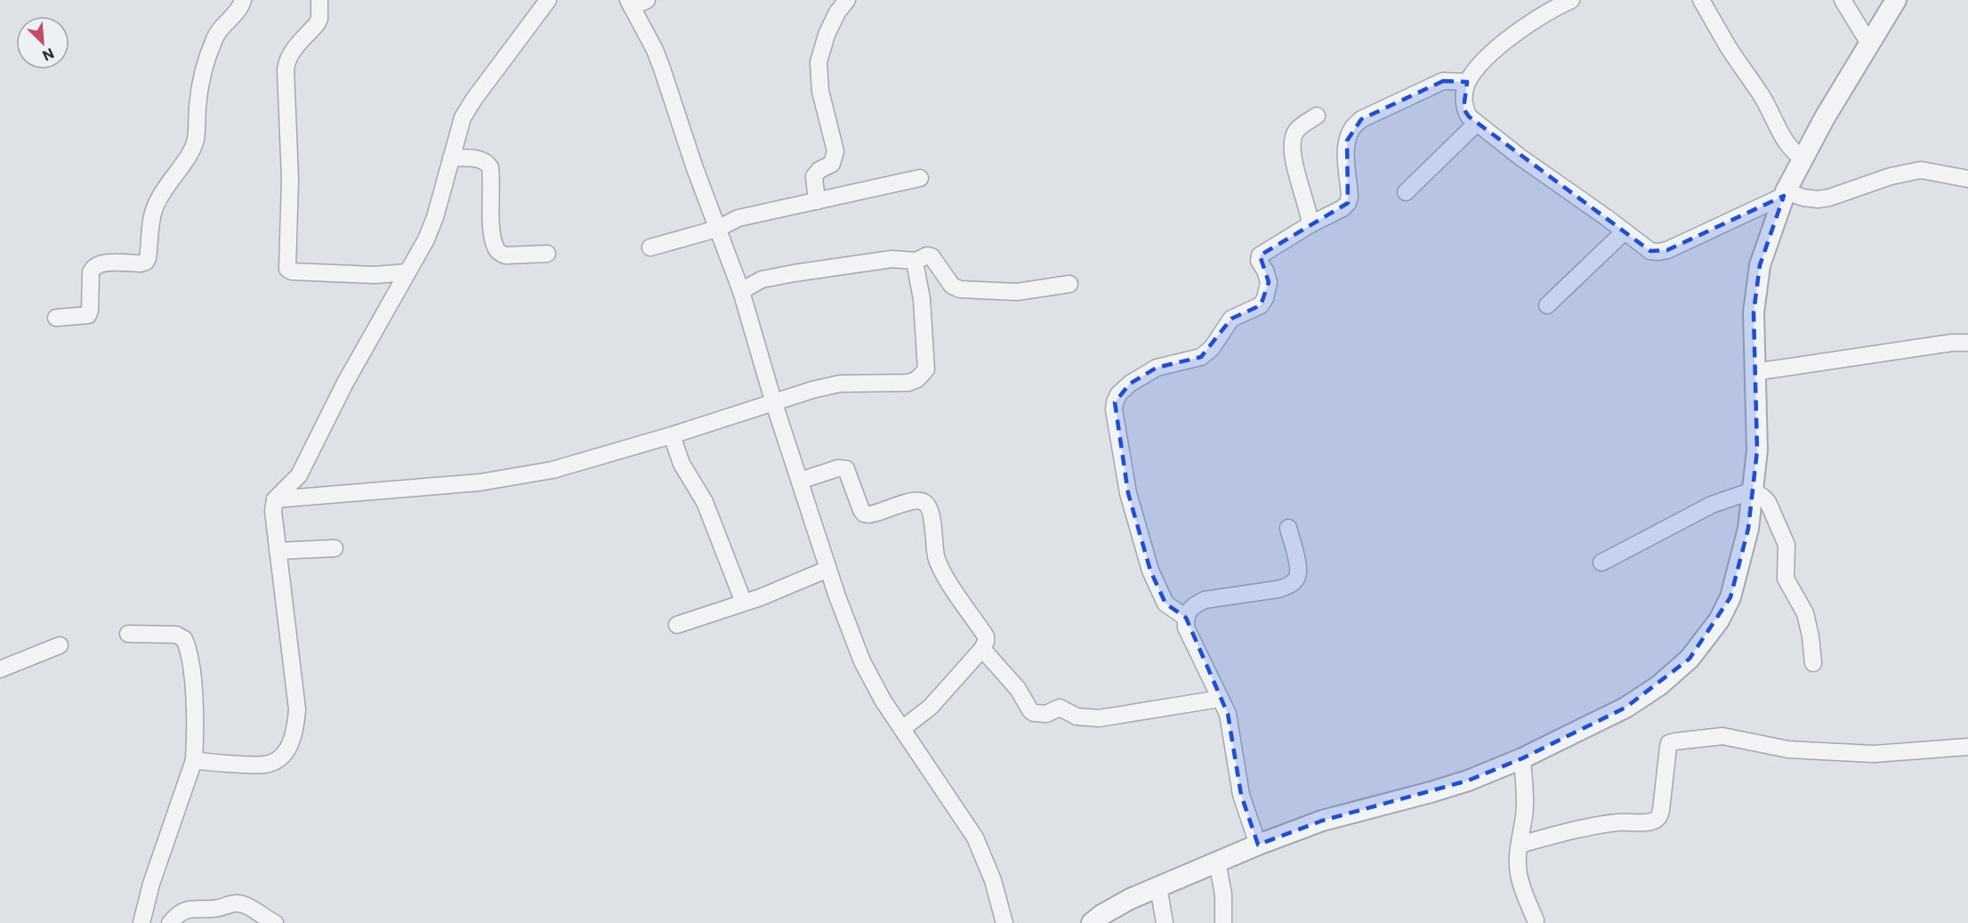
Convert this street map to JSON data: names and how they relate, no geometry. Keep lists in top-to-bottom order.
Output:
{
  "north": "bottom right"
}
